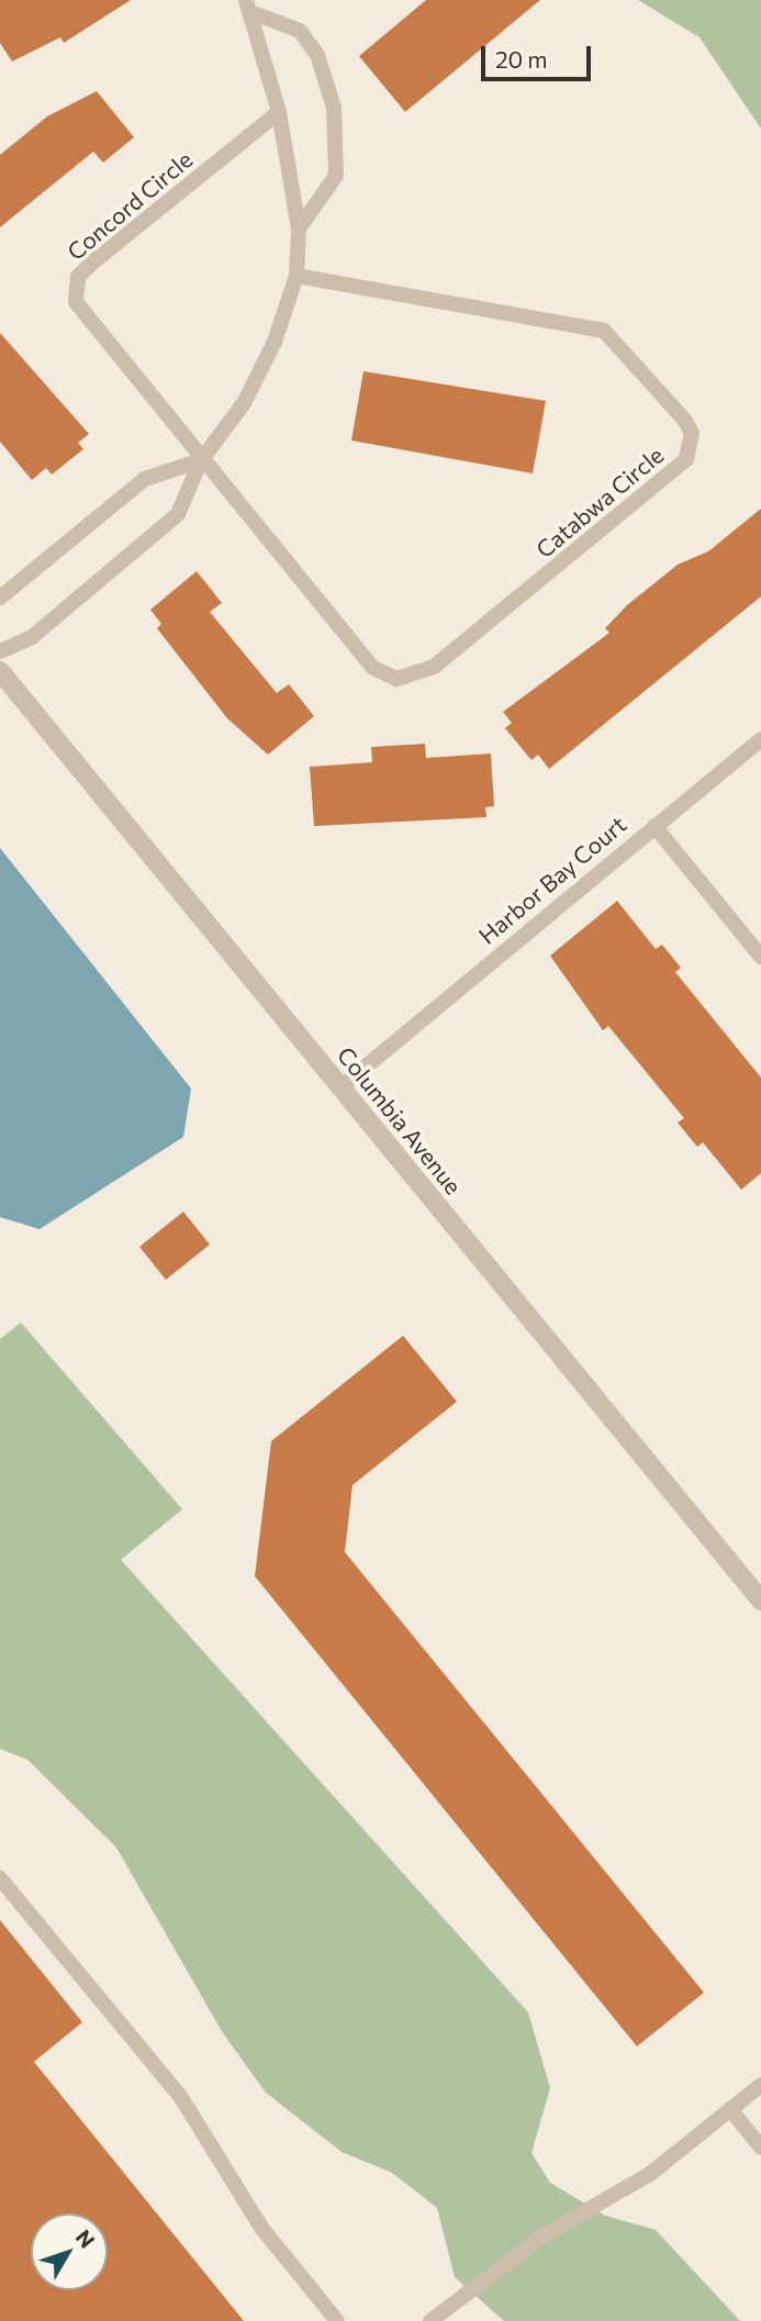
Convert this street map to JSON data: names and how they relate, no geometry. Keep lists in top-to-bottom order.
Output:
{
  "streets": {
    "street": ["Columbia Avenue"],
    "lane": ["Concord Circle", "Catabwa Circle", "Harbor Bay Court"]
  },
  "crossings": [
    ["Concord Circle", "Catabwa Circle"],
    ["Harbor Bay Court", "Columbia Avenue"]
  ],
  "scale_bar": "20 m",
  "north": "top right"
}
